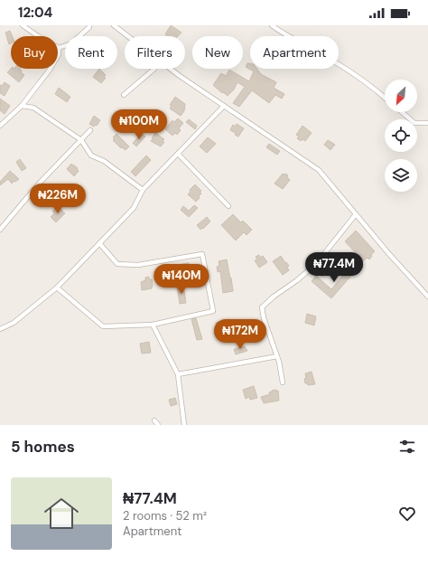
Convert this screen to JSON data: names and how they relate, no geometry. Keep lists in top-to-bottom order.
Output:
{
  "north": "bottom left",
  "page": {
    "status": "12:04",
    "chip": [
      "Buy",
      "Rent",
      "Filters",
      "New",
      "Apartment"
    ],
    "price": [
      "₦100M",
      "₦226M",
      "₦77.4M",
      "₦140M",
      "₦172M"
    ],
    "heading": "5 homes",
    "list": [
      {
        "name": "₦77.4M",
        "note": "2 rooms · 52 m² · Apartment"
      }
    ]
  }
}
